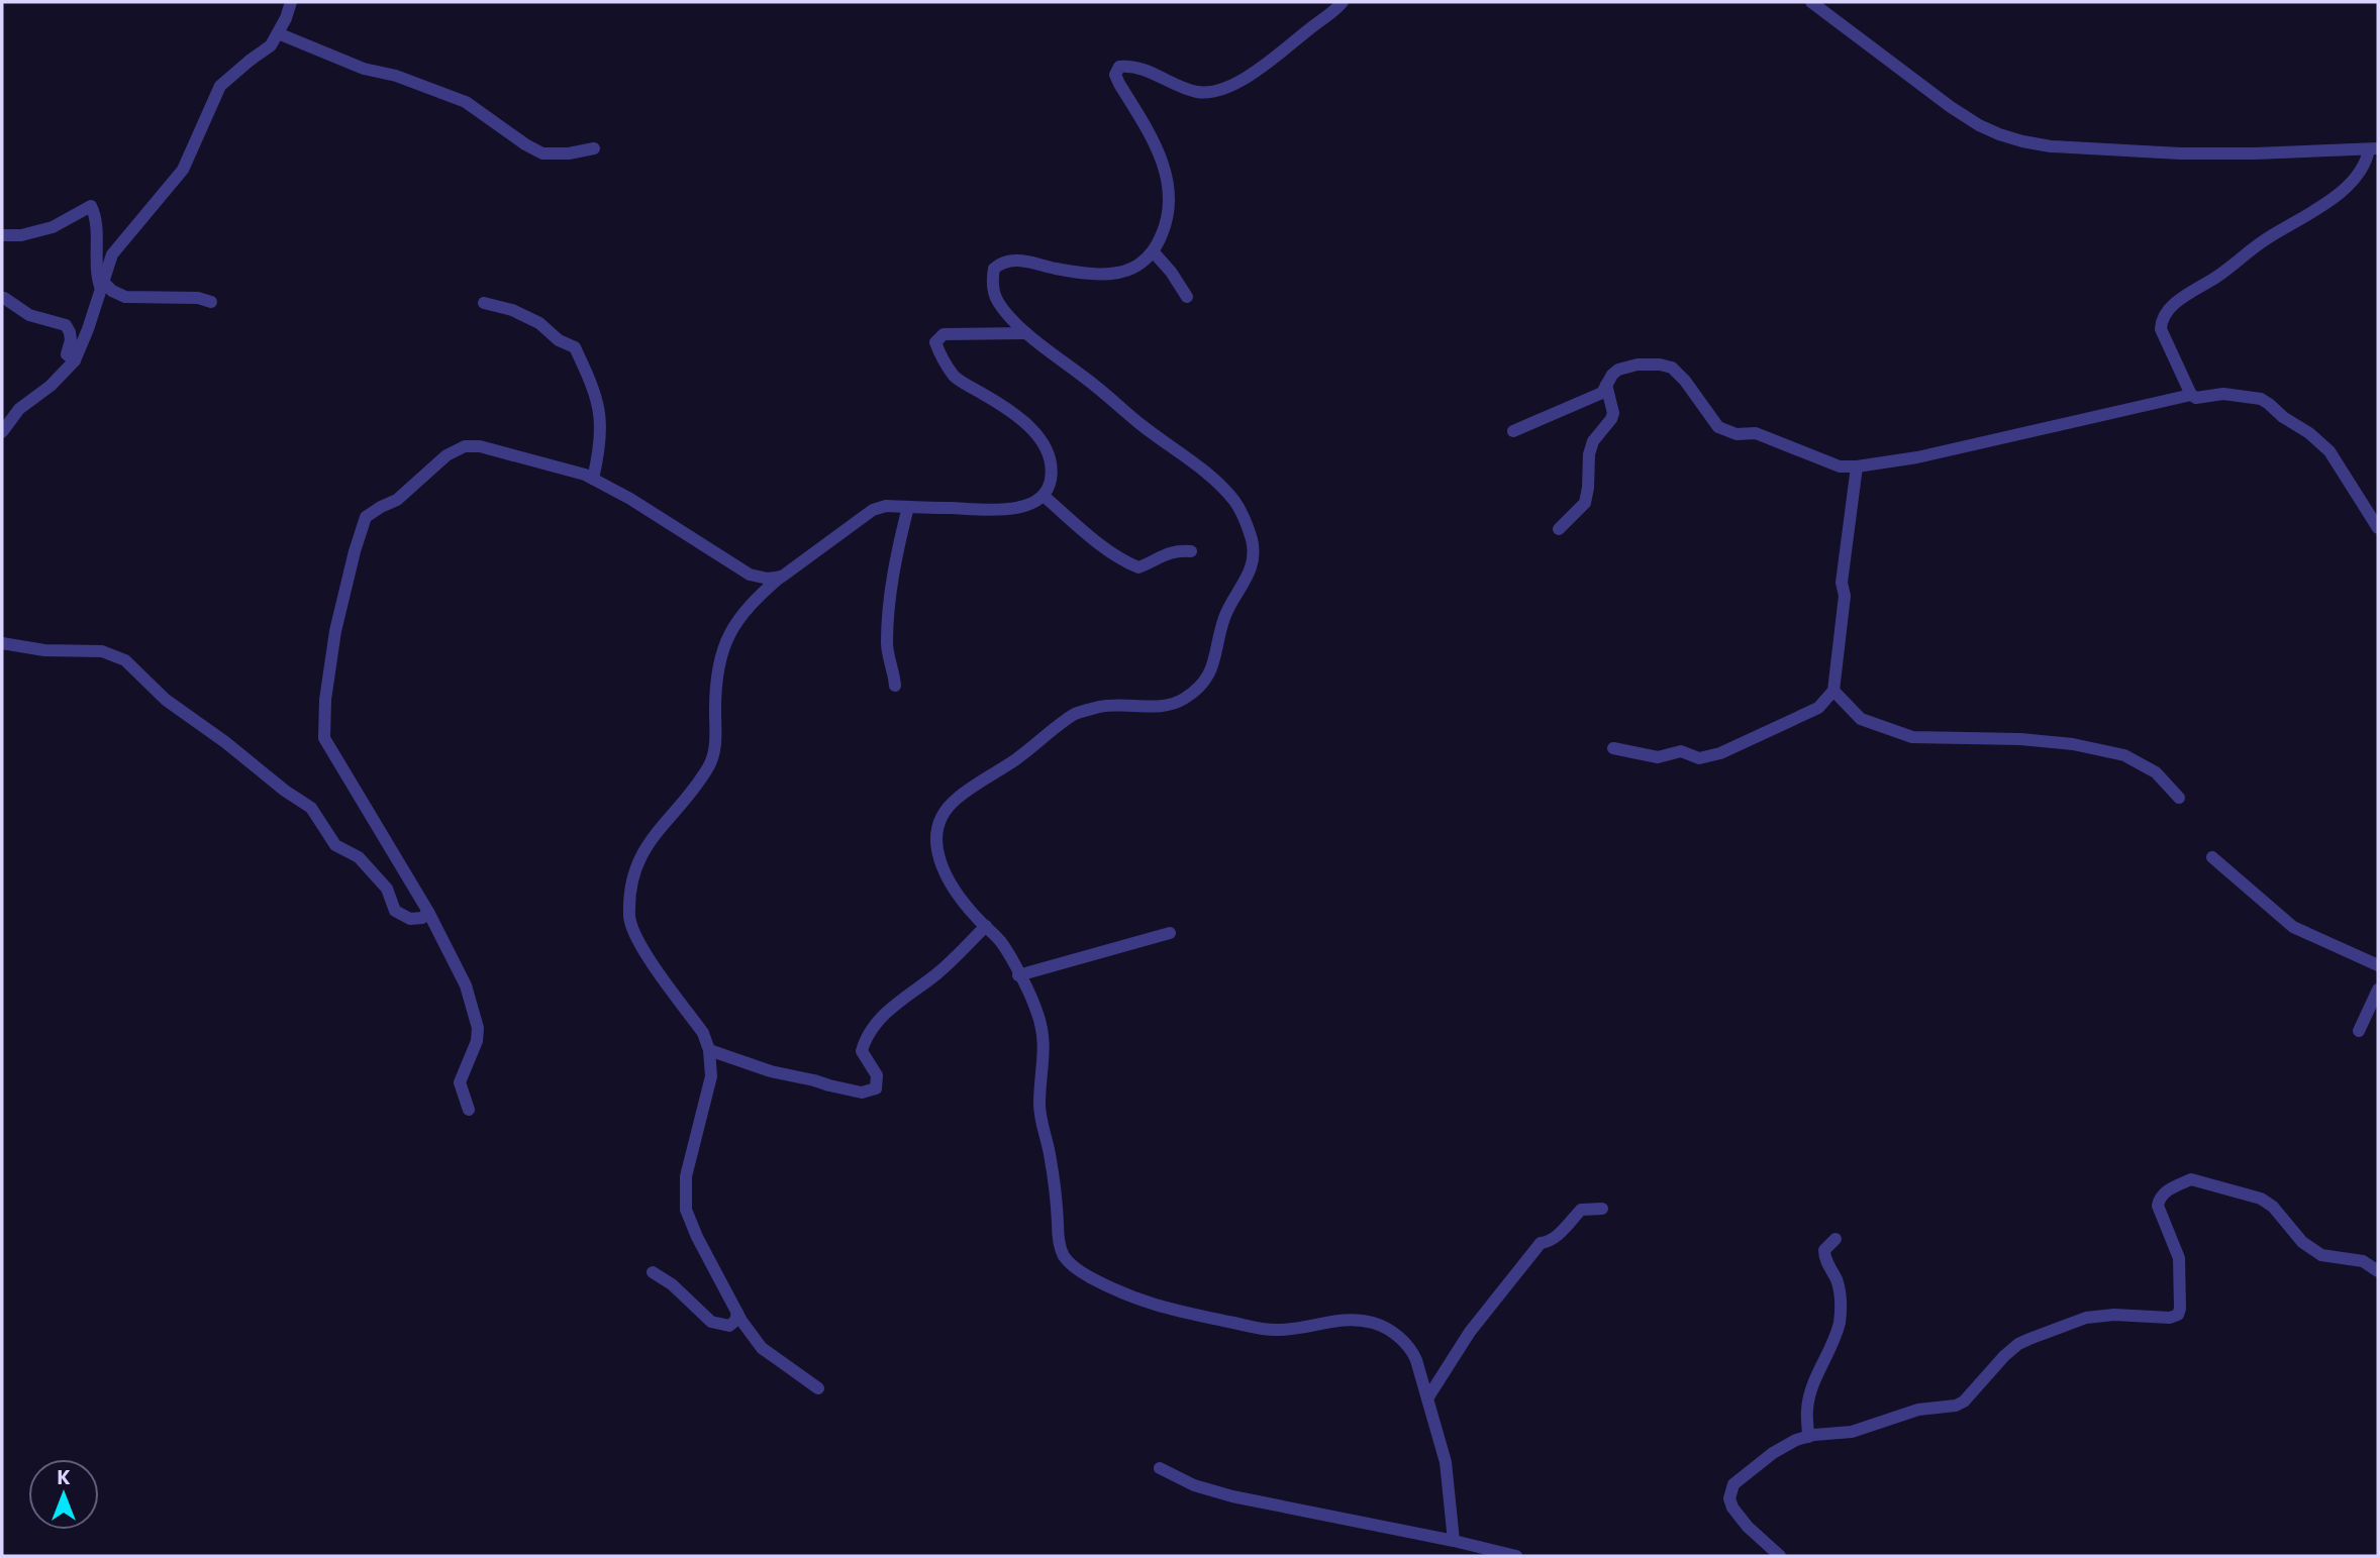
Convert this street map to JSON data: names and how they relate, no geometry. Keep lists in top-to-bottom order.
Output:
{
  "north": "top"
}
